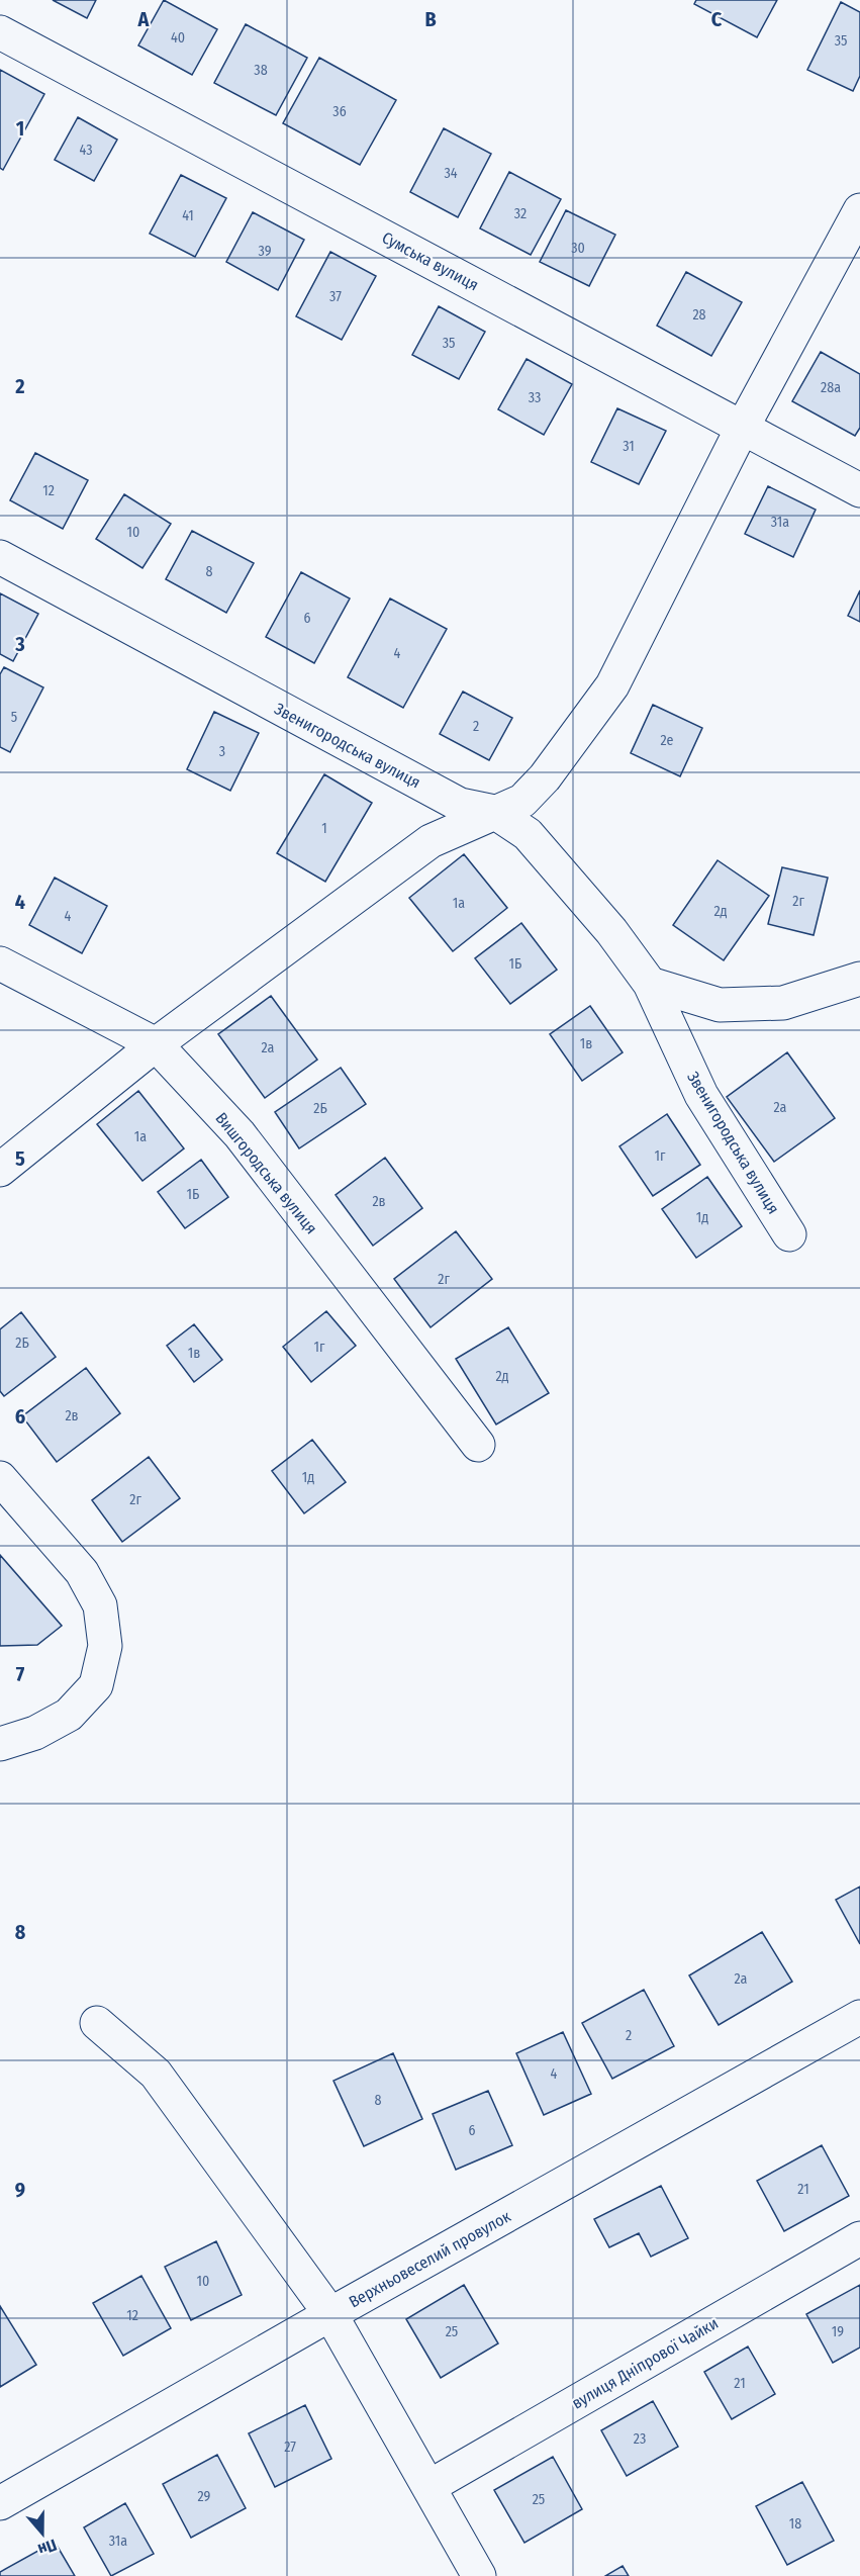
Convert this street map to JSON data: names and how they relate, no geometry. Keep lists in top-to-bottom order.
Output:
{
  "streets": {
    "street": [
      "Сумська вулиця",
      "Звенигородська вулиця",
      "Вишгородська вулиця",
      "Верхньовеселий провулок",
      "вулиця Дніпрової Чайки"
    ]
  },
  "house_numbers": [
    "40",
    "35",
    "38",
    "36",
    "43",
    "34",
    "32",
    "41",
    "30",
    "39",
    "37",
    "28",
    "35",
    "28а",
    "33",
    "31",
    "12",
    "31а",
    "10",
    "8",
    "6",
    "4",
    "5",
    "2",
    "2е",
    "3",
    "1",
    "2г",
    "1а",
    "2д",
    "4",
    "1Б",
    "1в",
    "2а",
    "2а",
    "2Б",
    "1а",
    "1г",
    "1Б",
    "2в",
    "1д",
    "2г",
    "2Б",
    "1г",
    "1в",
    "2д",
    "2в",
    "1д",
    "2г",
    "2а",
    "2",
    "4",
    "8",
    "6",
    "21",
    "10",
    "12",
    "25",
    "19",
    "21",
    "23",
    "27",
    "29",
    "25",
    "18",
    "31а"
  ],
  "north": "bottom",
  "grid": {
    "columns": ["A", "B", "C"],
    "rows": [
      "1",
      "2",
      "3",
      "4",
      "5",
      "6",
      "7",
      "8",
      "9"
    ]
  }
}
